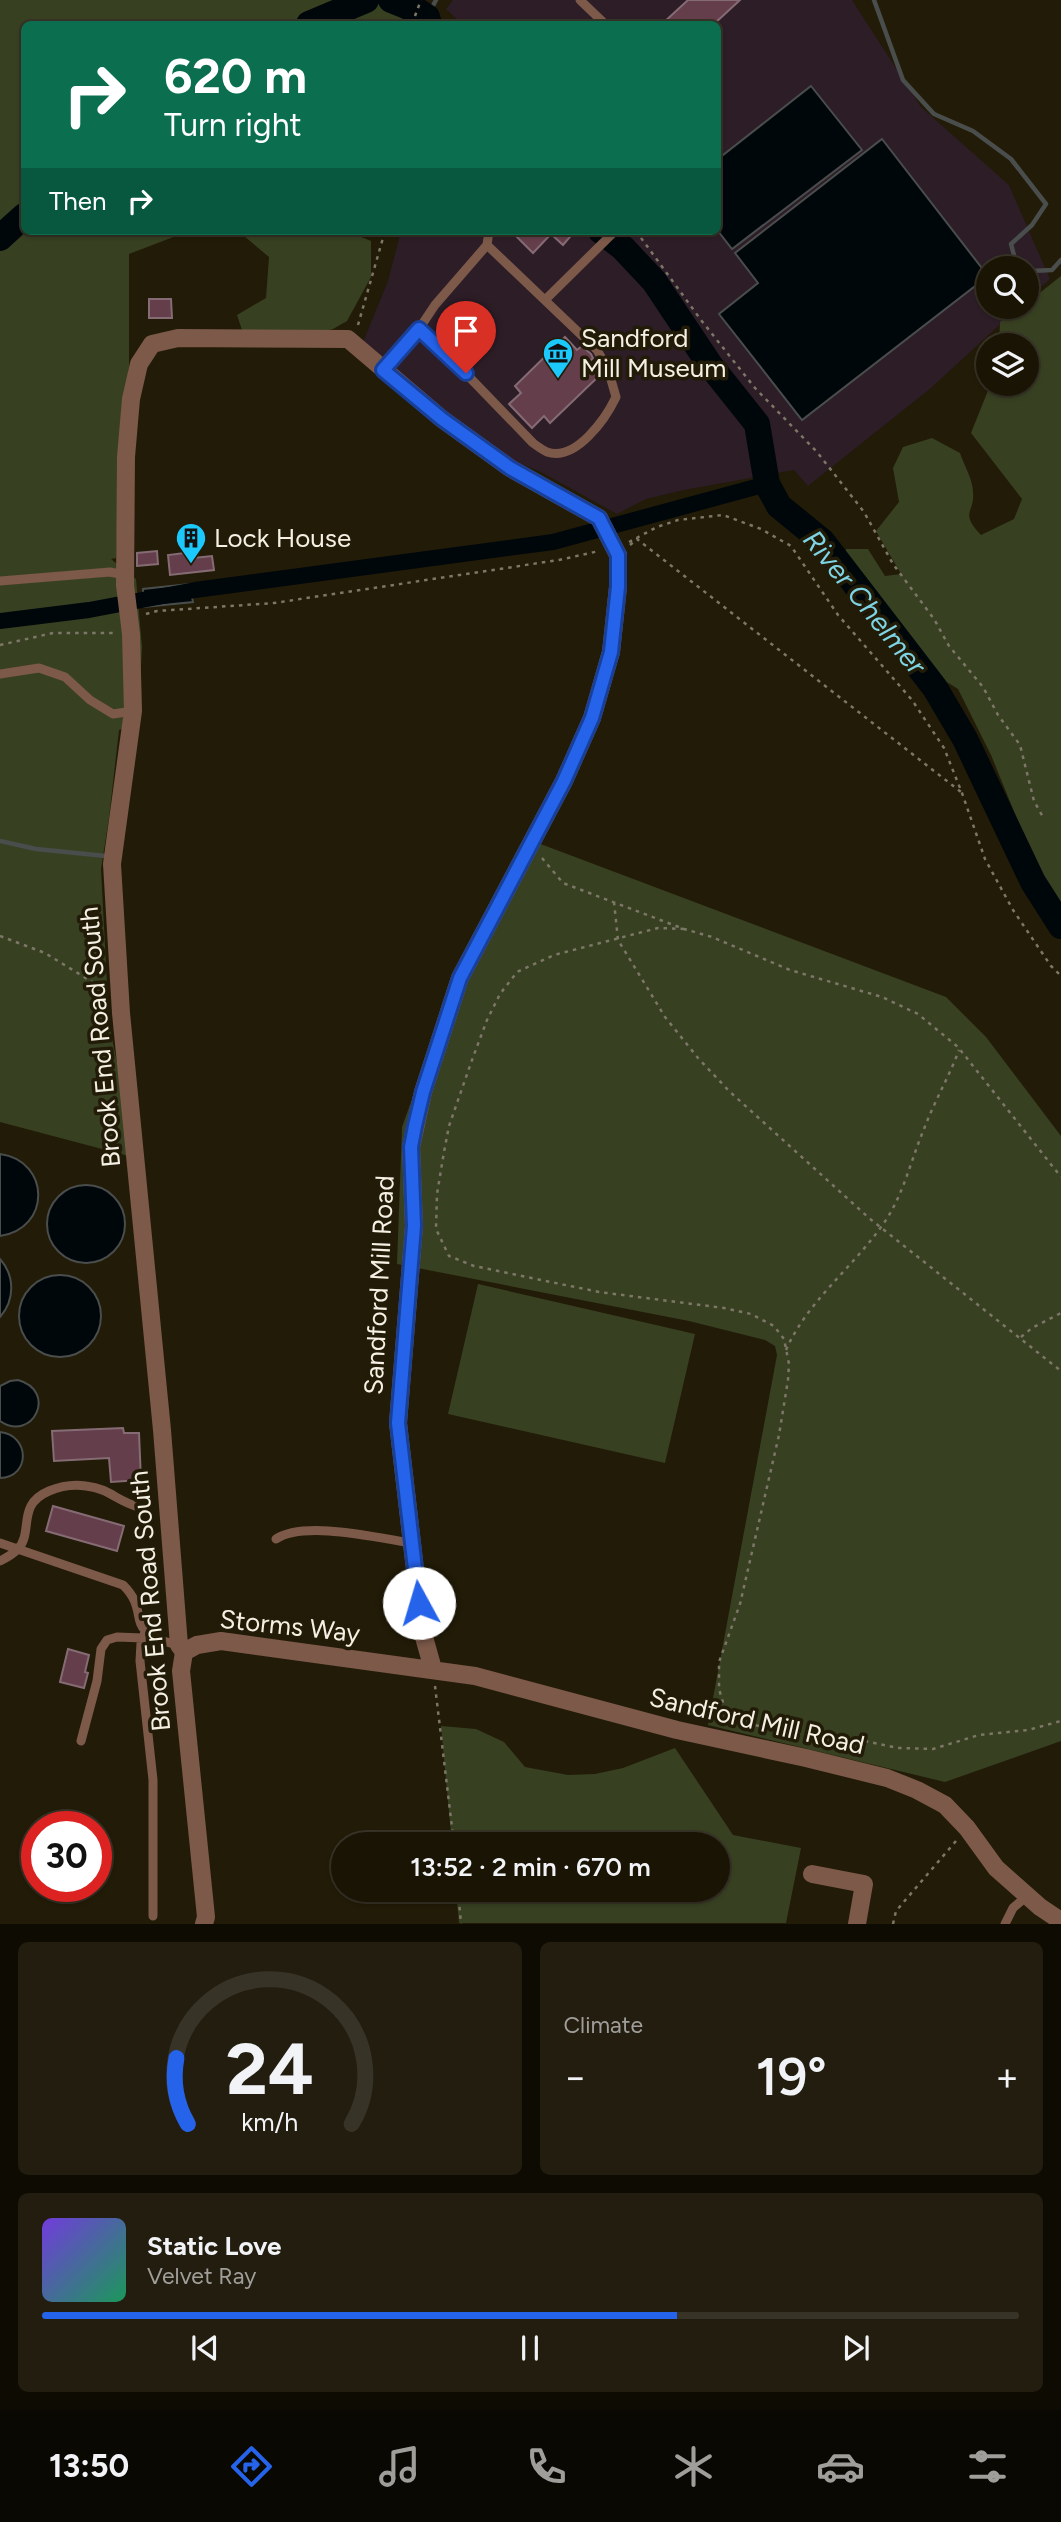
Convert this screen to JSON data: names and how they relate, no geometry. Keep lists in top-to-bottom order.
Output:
{
  "streets": {
    "street": ["Brook End Road South", "Sandford Mill Road", "Storms Way"]
  },
  "crossings": [
    ["Brook End Road South", "Sandford Mill Road"],
    ["Brook End Road South", "Storms Way"],
    ["Sandford Mill Road", "Storms Way"]
  ],
  "water": ["River Chelmer"],
  "places": {
    "museum": ["Sandford Mill Museum"],
    "building": ["Lock House"]
  },
  "page": {
    "turn": ["620 m", "Turn right"],
    "then": "Then",
    "limit": "30",
    "trip": "13:52 · 2 min · 670 m",
    "tile": "Climate",
    "heat": ["−", "19°", "+"],
    "song": ["Static Love", "Velvet Ray"],
    "tabs": "13:50",
    "gauge": ["24", "km/h"]
  }
}
